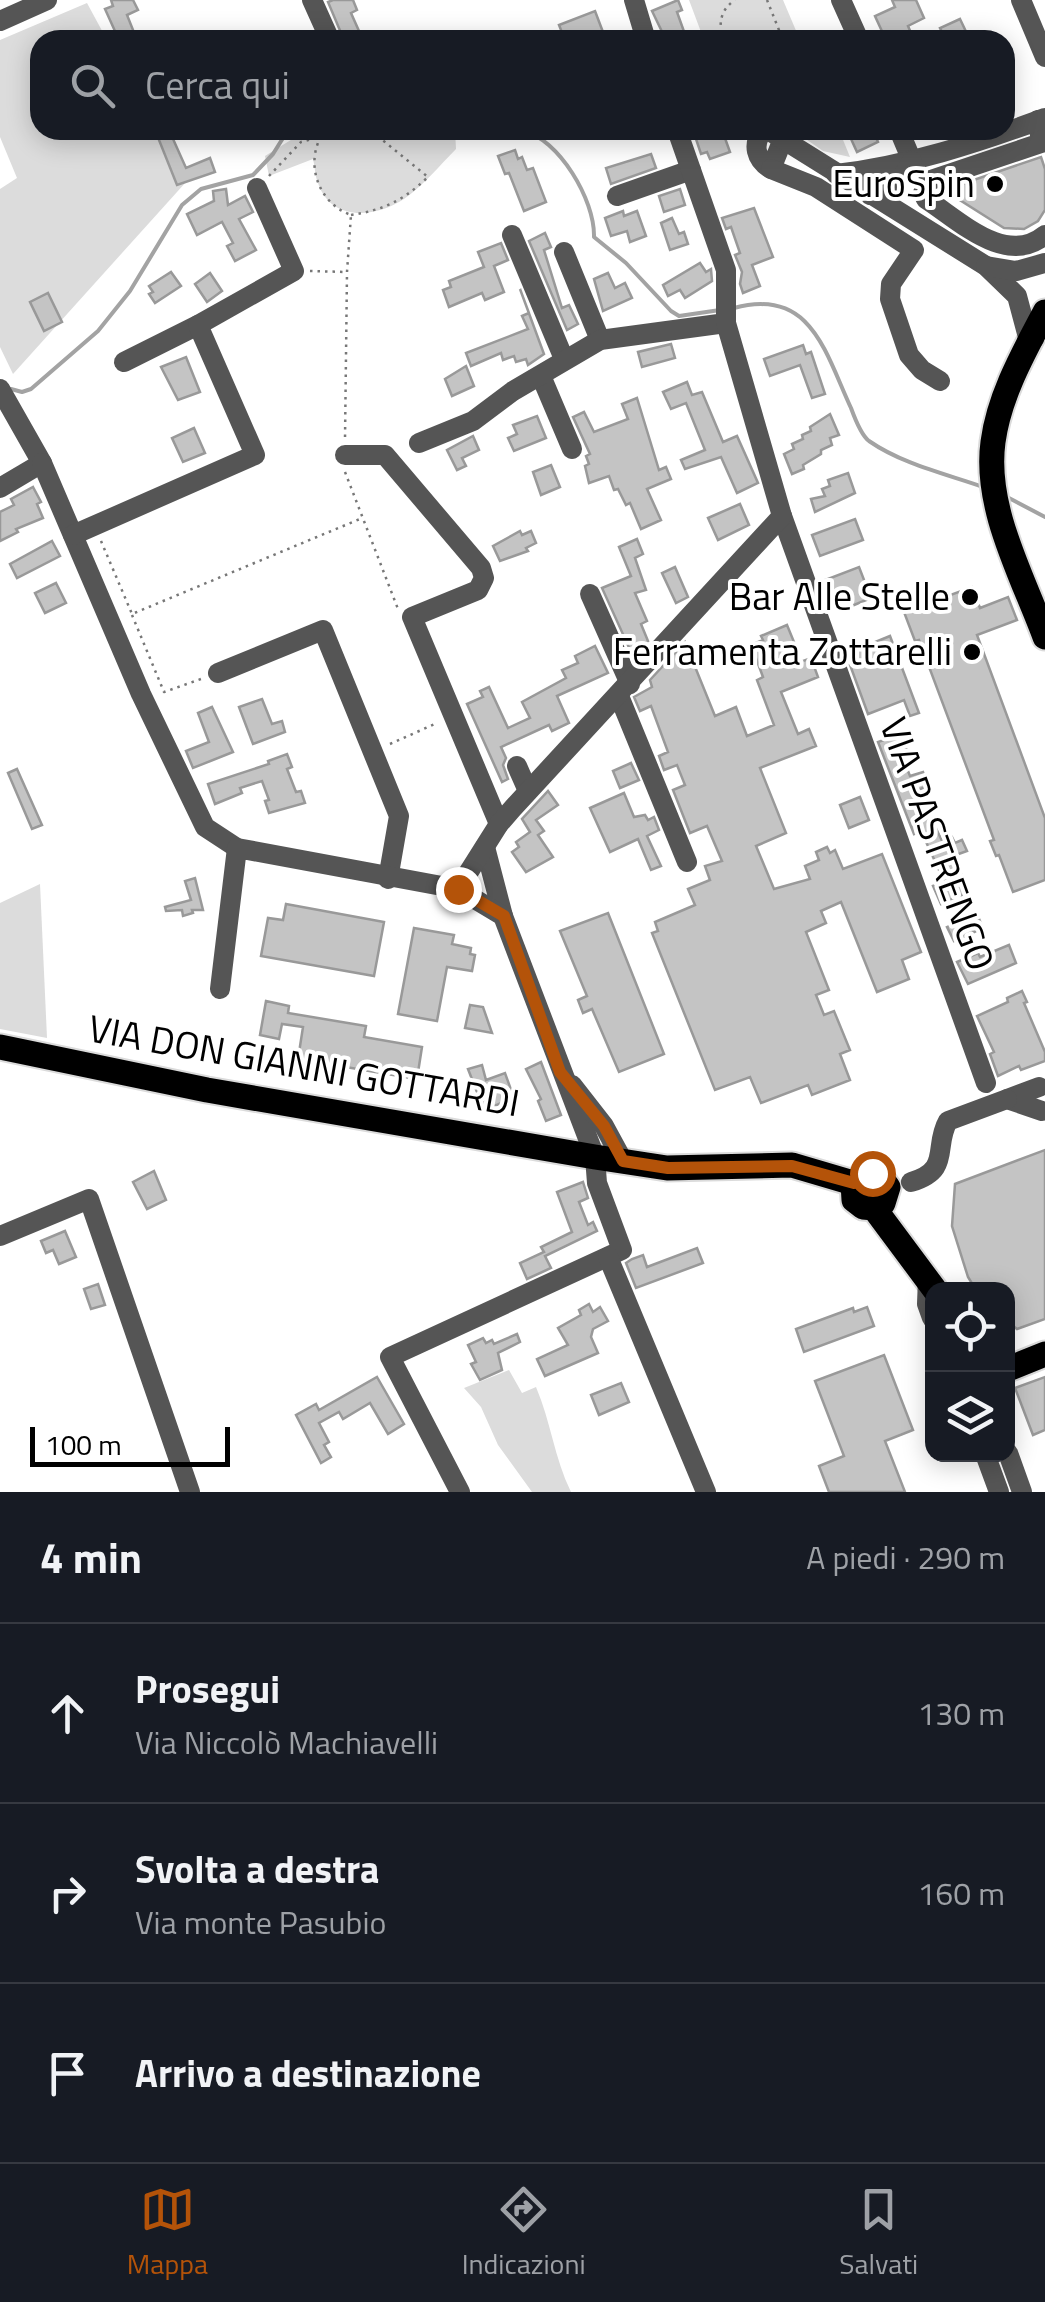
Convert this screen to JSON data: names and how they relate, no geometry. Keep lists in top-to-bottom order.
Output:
{
  "streets": {
    "main road": ["VIA DON GIANNI GOTTARDI"],
    "street": ["VIA PASTRENGO"]
  },
  "places": ["EuroSpin", "Bar Alle Stelle", "Ferramenta Zottarelli"],
  "scale_bar": "100 m",
  "page": {
    "search": "Cerca qui",
    "scale": "100 m",
    "heading": ["4 min", "A piedi · 290 m"],
    "list": [
      ["Prosegui", "Via Niccolò Machiavelli", "130 m"],
      ["Svolta a destra", "Via monte Pasubio", "160 m"],
      "Arrivo a destinazione"
    ],
    "nav": ["Mappa", "Indicazioni", "Salvati"]
  }
}
